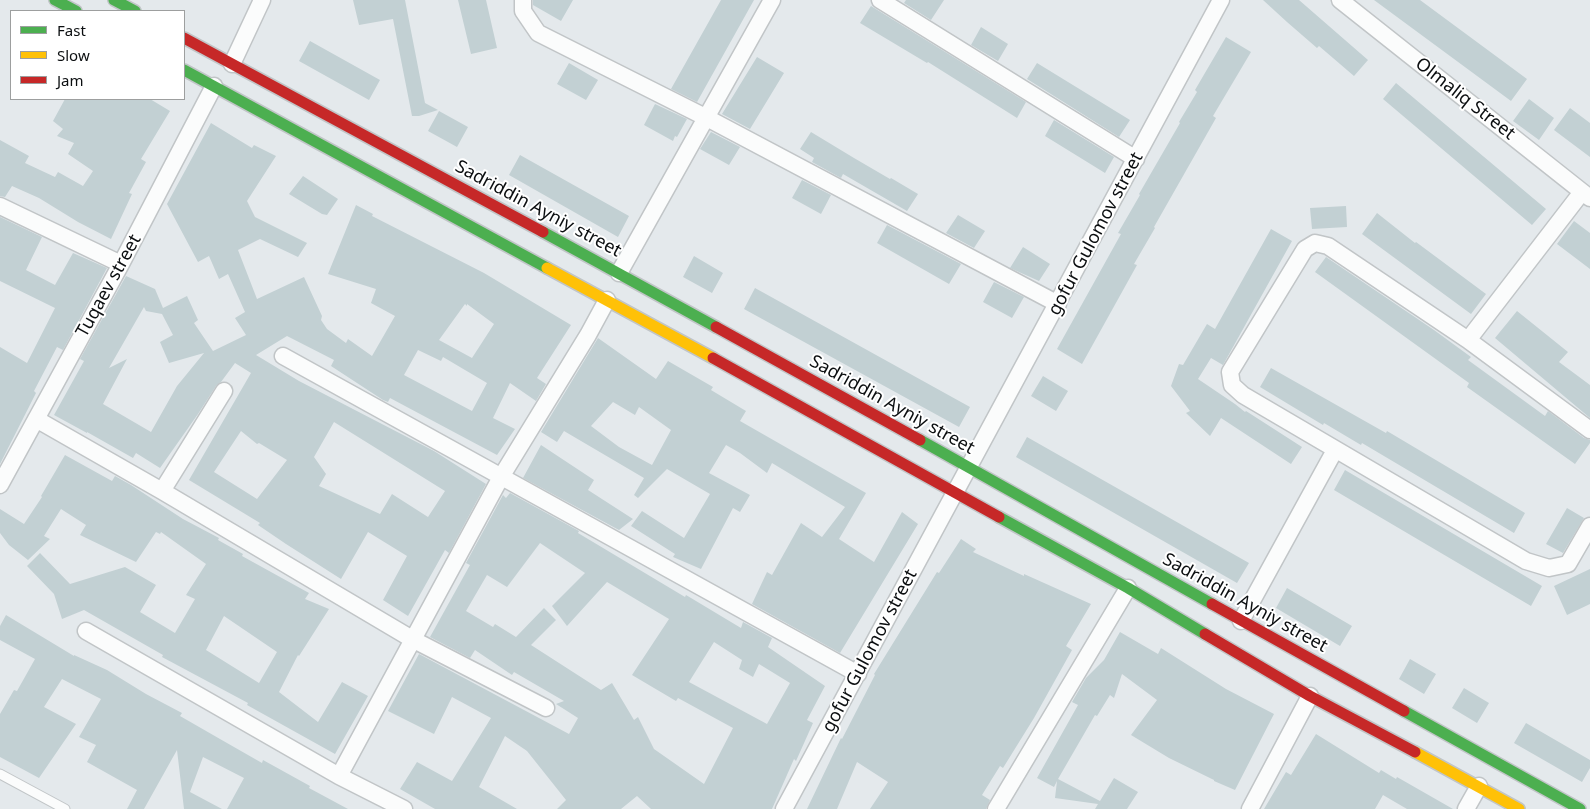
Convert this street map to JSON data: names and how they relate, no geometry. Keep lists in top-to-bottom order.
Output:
{
  "streets": {
    "main road": ["Sadriddin Ayniy street"],
    "street": ["Olmaliq Street", "gofur Gulomov street", "Tuqaev street"]
  },
  "crossings": [
    ["Sadriddin Ayniy street", "gofur Gulomov street"],
    ["Sadriddin Ayniy street", "Tuqaev street"]
  ],
  "legend": ["Fast", "Slow", "Jam"]
}
